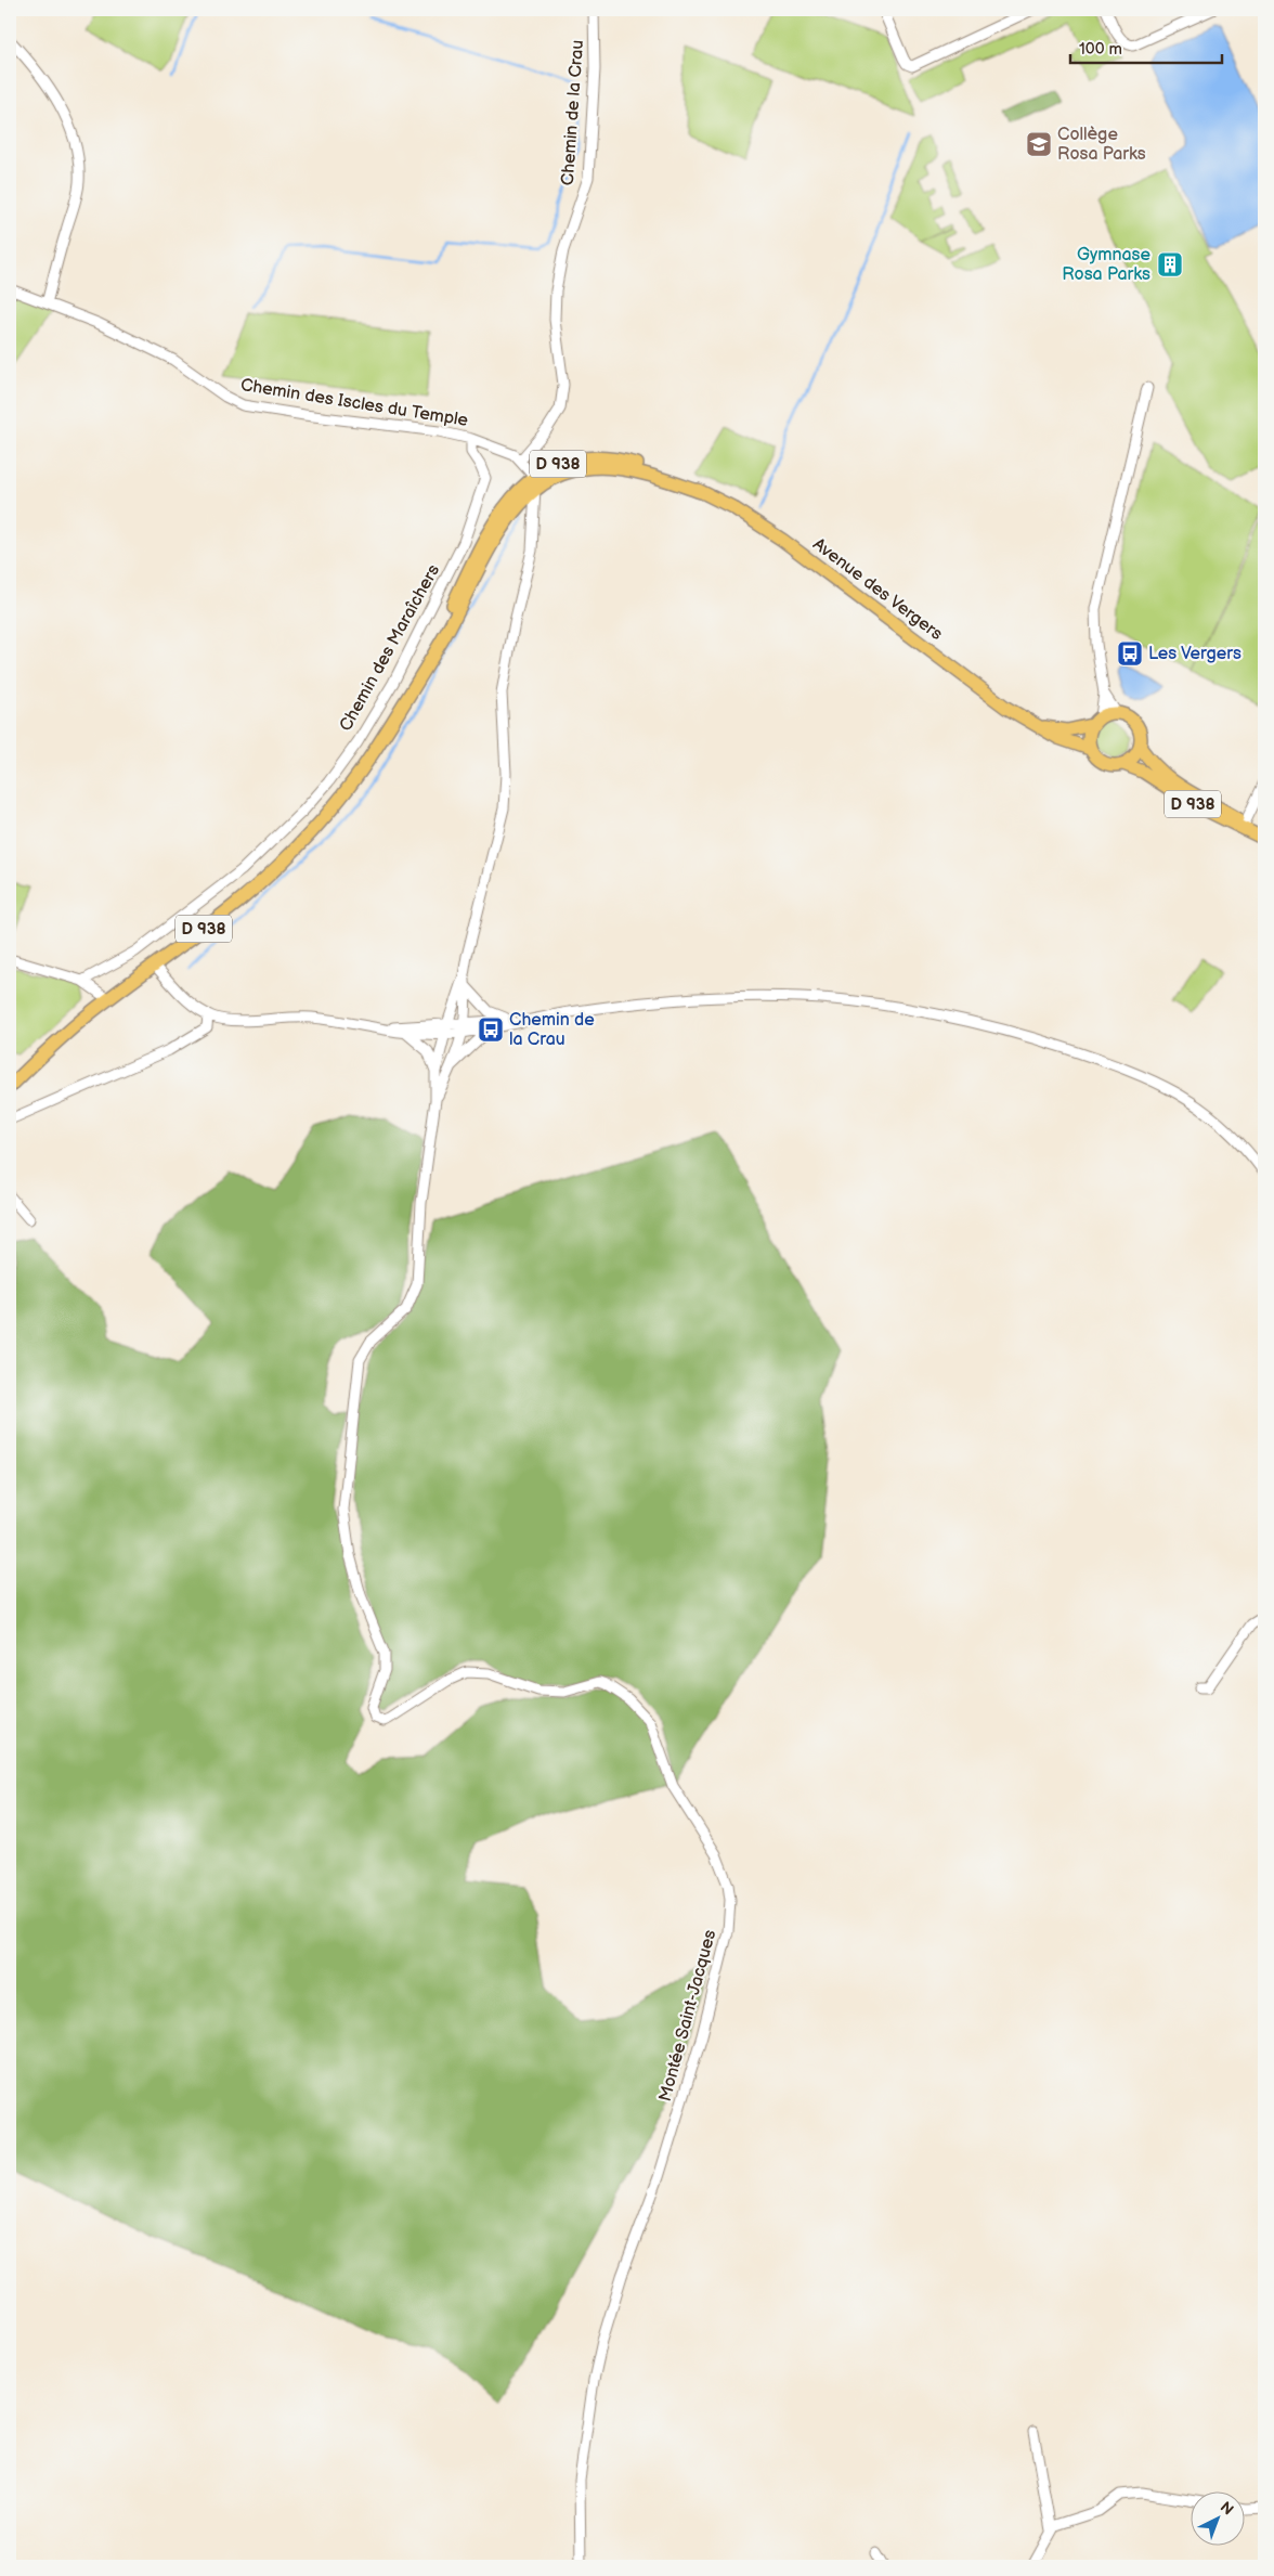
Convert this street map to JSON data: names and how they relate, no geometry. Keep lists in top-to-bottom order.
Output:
{
  "streets": {
    "main road": ["D 938", "Avenue des Vergers"],
    "street": [
      "Chemin de la Crau",
      "Chemin des Iscles du Temple",
      "Chemin des Maraîchers",
      "Montée Saint-Jacques"
    ]
  },
  "crossings": [
    ["Chemin de la Crau", "Chemin des Iscles du Temple"],
    ["Chemin des Iscles du Temple", "D 938"],
    ["Chemin des Iscles du Temple", "Chemin des Maraîchers"],
    ["D 938", "Avenue des Vergers"]
  ],
  "places": {
    "school or university": ["Collège Rosa Parks"],
    "building": ["Gymnase Rosa Parks"],
    "bus stop": ["Les Vergers", "Chemin de la Crau"]
  },
  "scale_bar": "100 m",
  "north": "top right"
}
